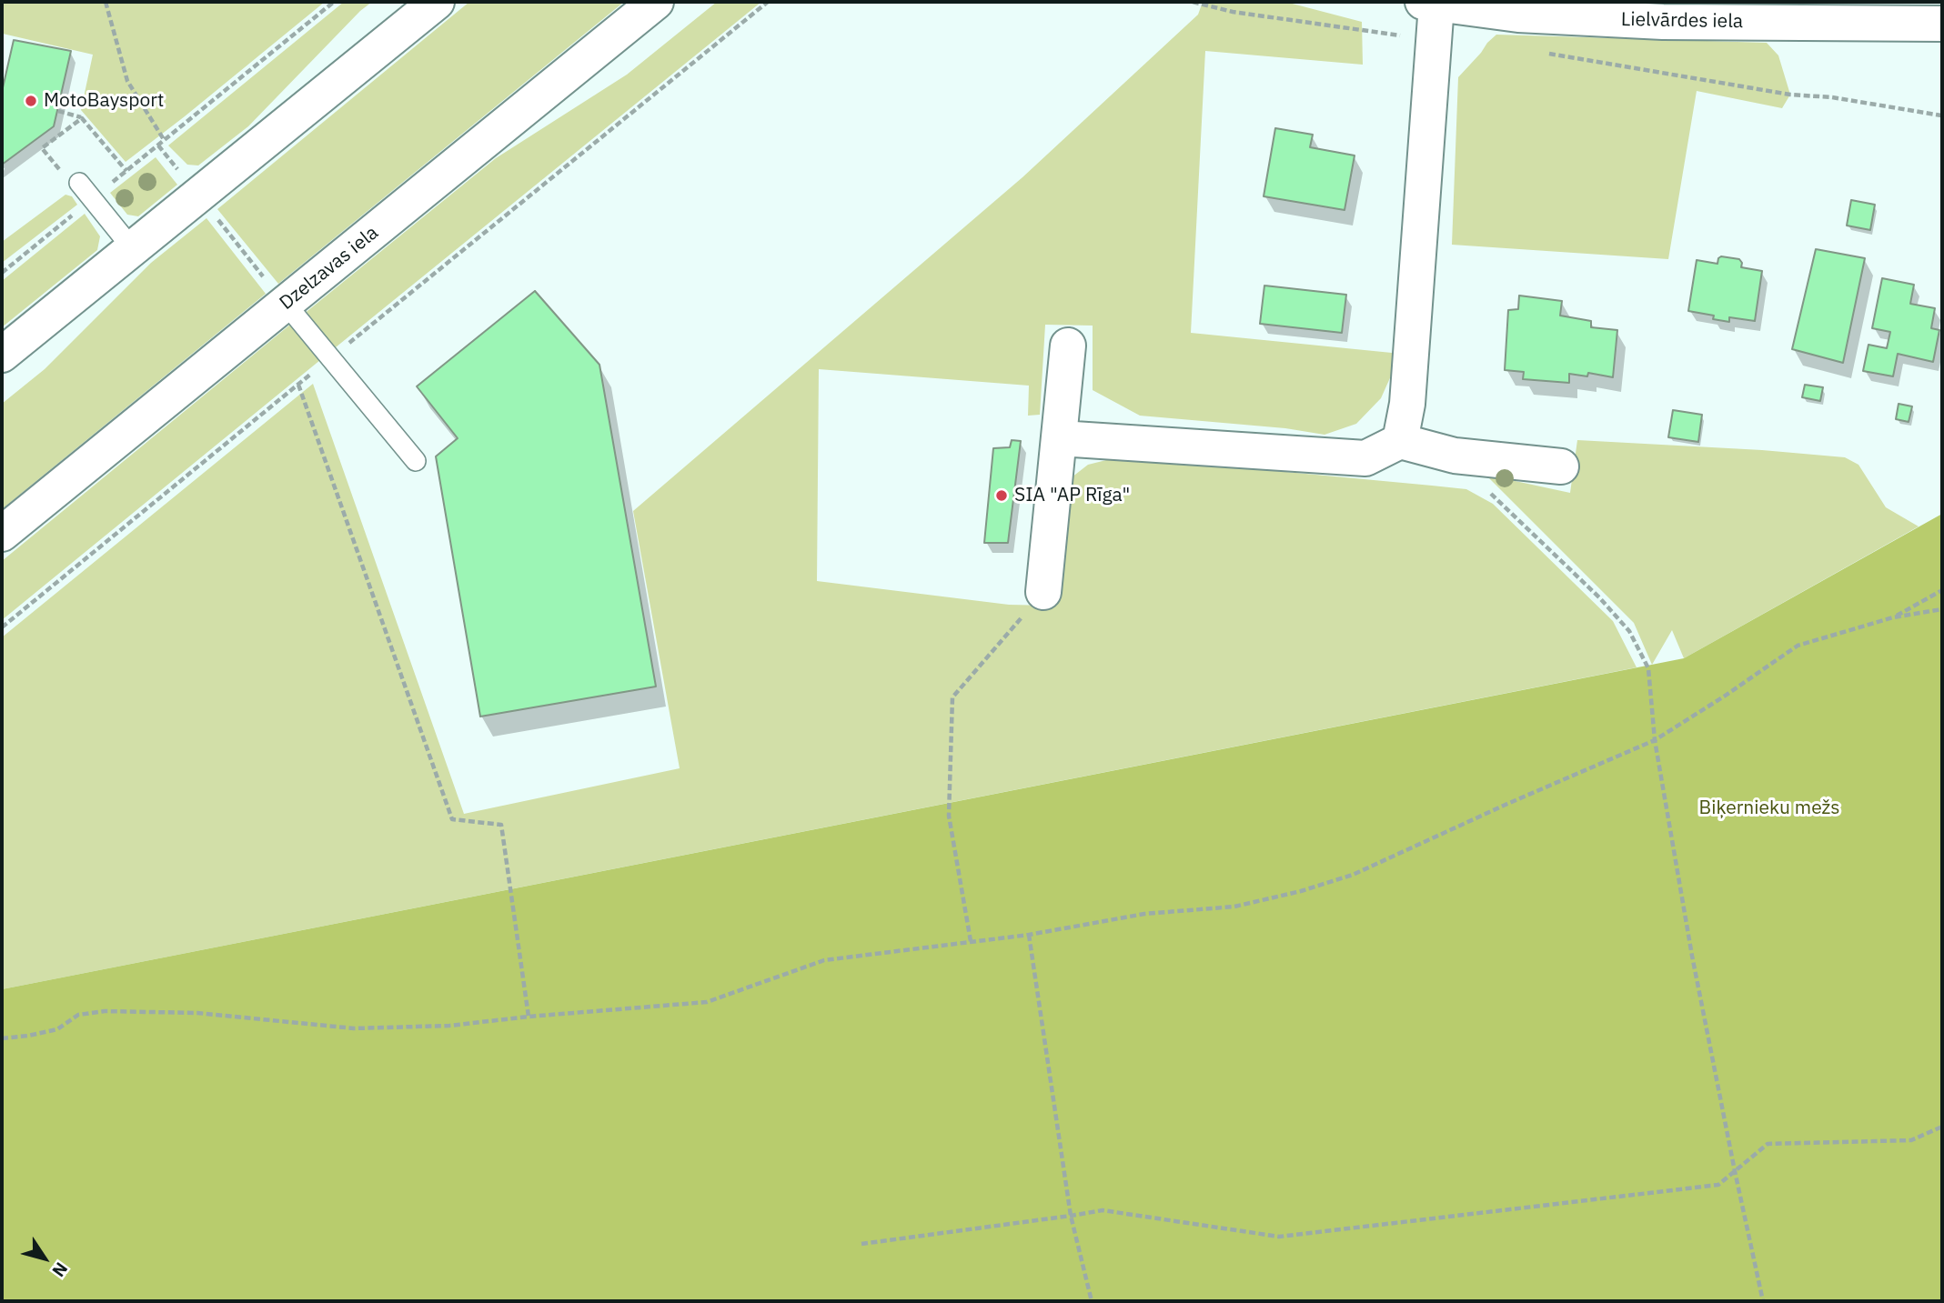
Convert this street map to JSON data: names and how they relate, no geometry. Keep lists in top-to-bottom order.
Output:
{
  "streets": {
    "street": ["Lielvārdes iela", "Dzelzavas iela"]
  },
  "parks": ["Biķernieku mežs"],
  "places": ["MotoBaysport", "SIA \"AP Rīga\""],
  "north": "bottom right"
}
